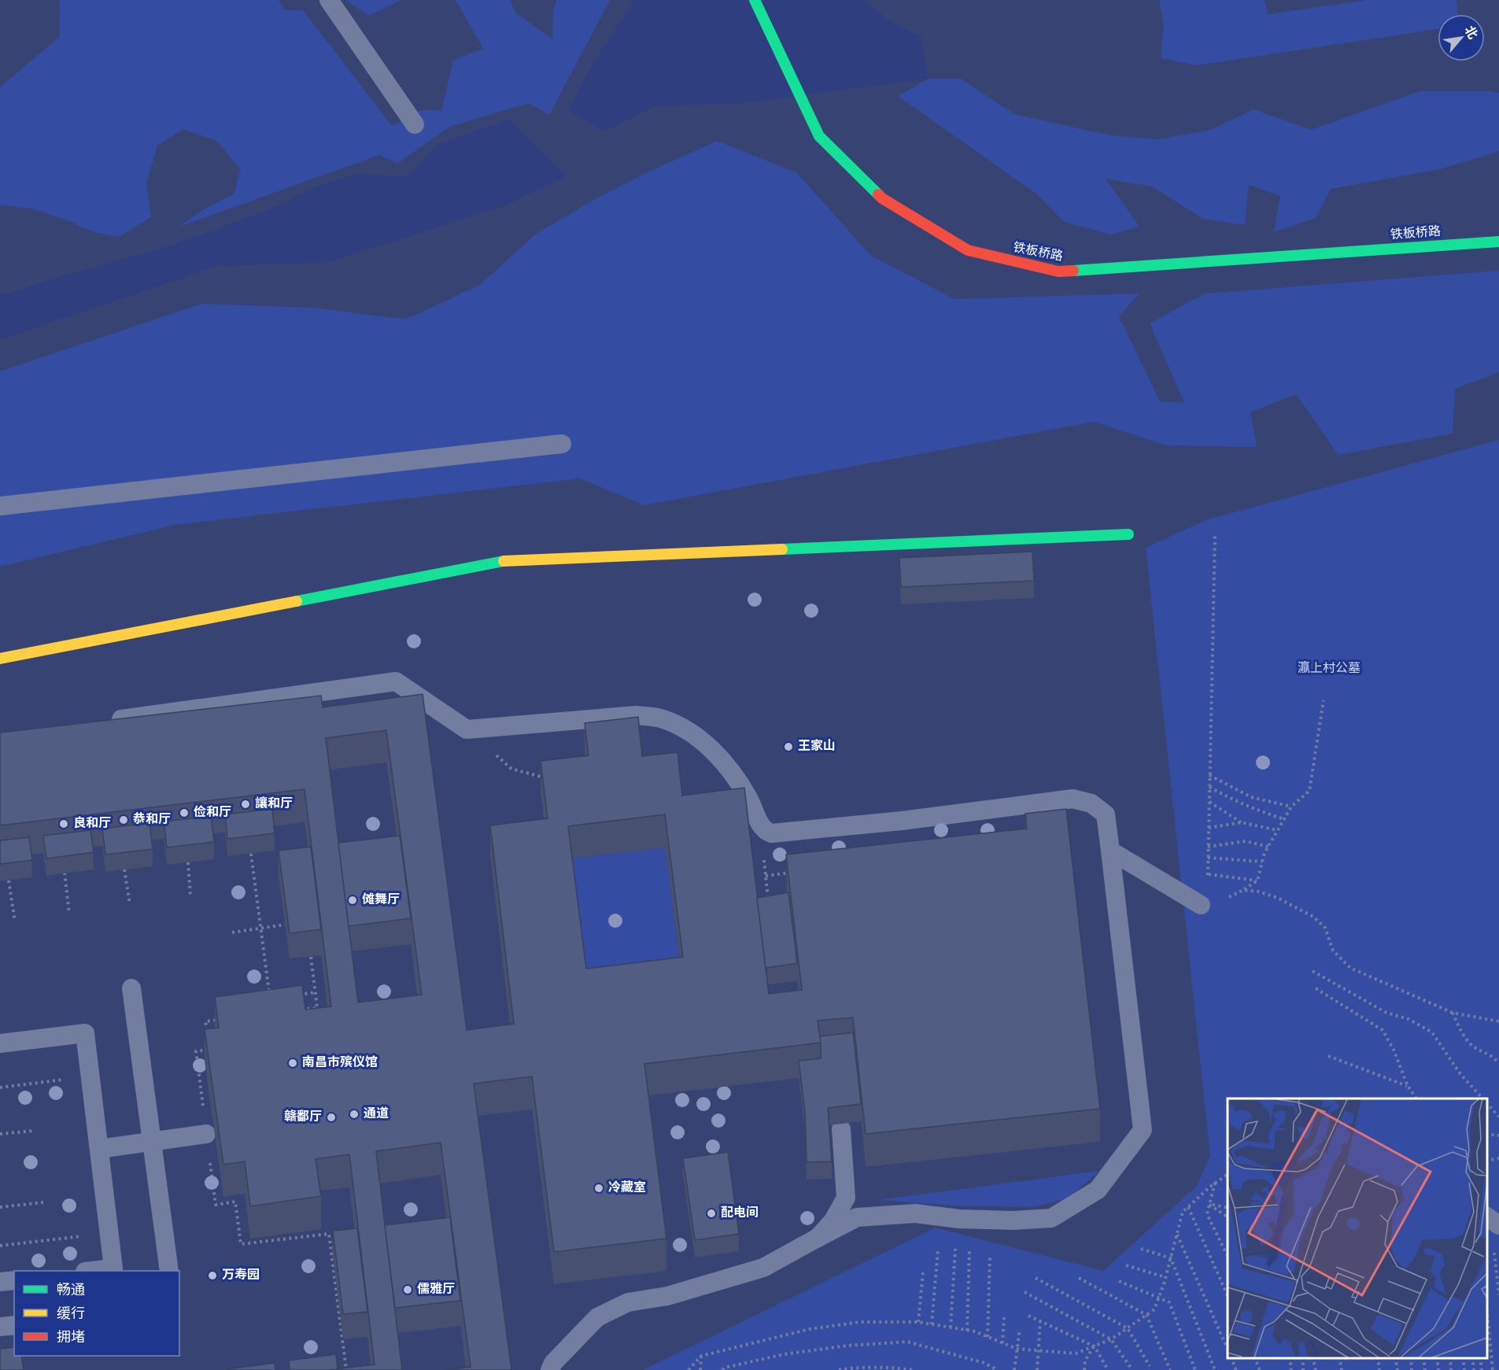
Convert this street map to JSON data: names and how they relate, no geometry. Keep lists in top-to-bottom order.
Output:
{
  "streets": {
    "street": ["铁板桥路"]
  },
  "parks": ["瀛上村公墓"],
  "places": [
    "王家山",
    "讓和厅",
    "俭和厅",
    "恭和厅",
    "良和厅",
    "傩舞厅",
    "南昌市殡仪馆",
    "通道",
    "赣鄱厅",
    "冷藏室",
    "配电间",
    "万寿园",
    "儒雅厅"
  ],
  "legend": ["畅通", "缓行", "拥堵"],
  "north": "top right"
}
